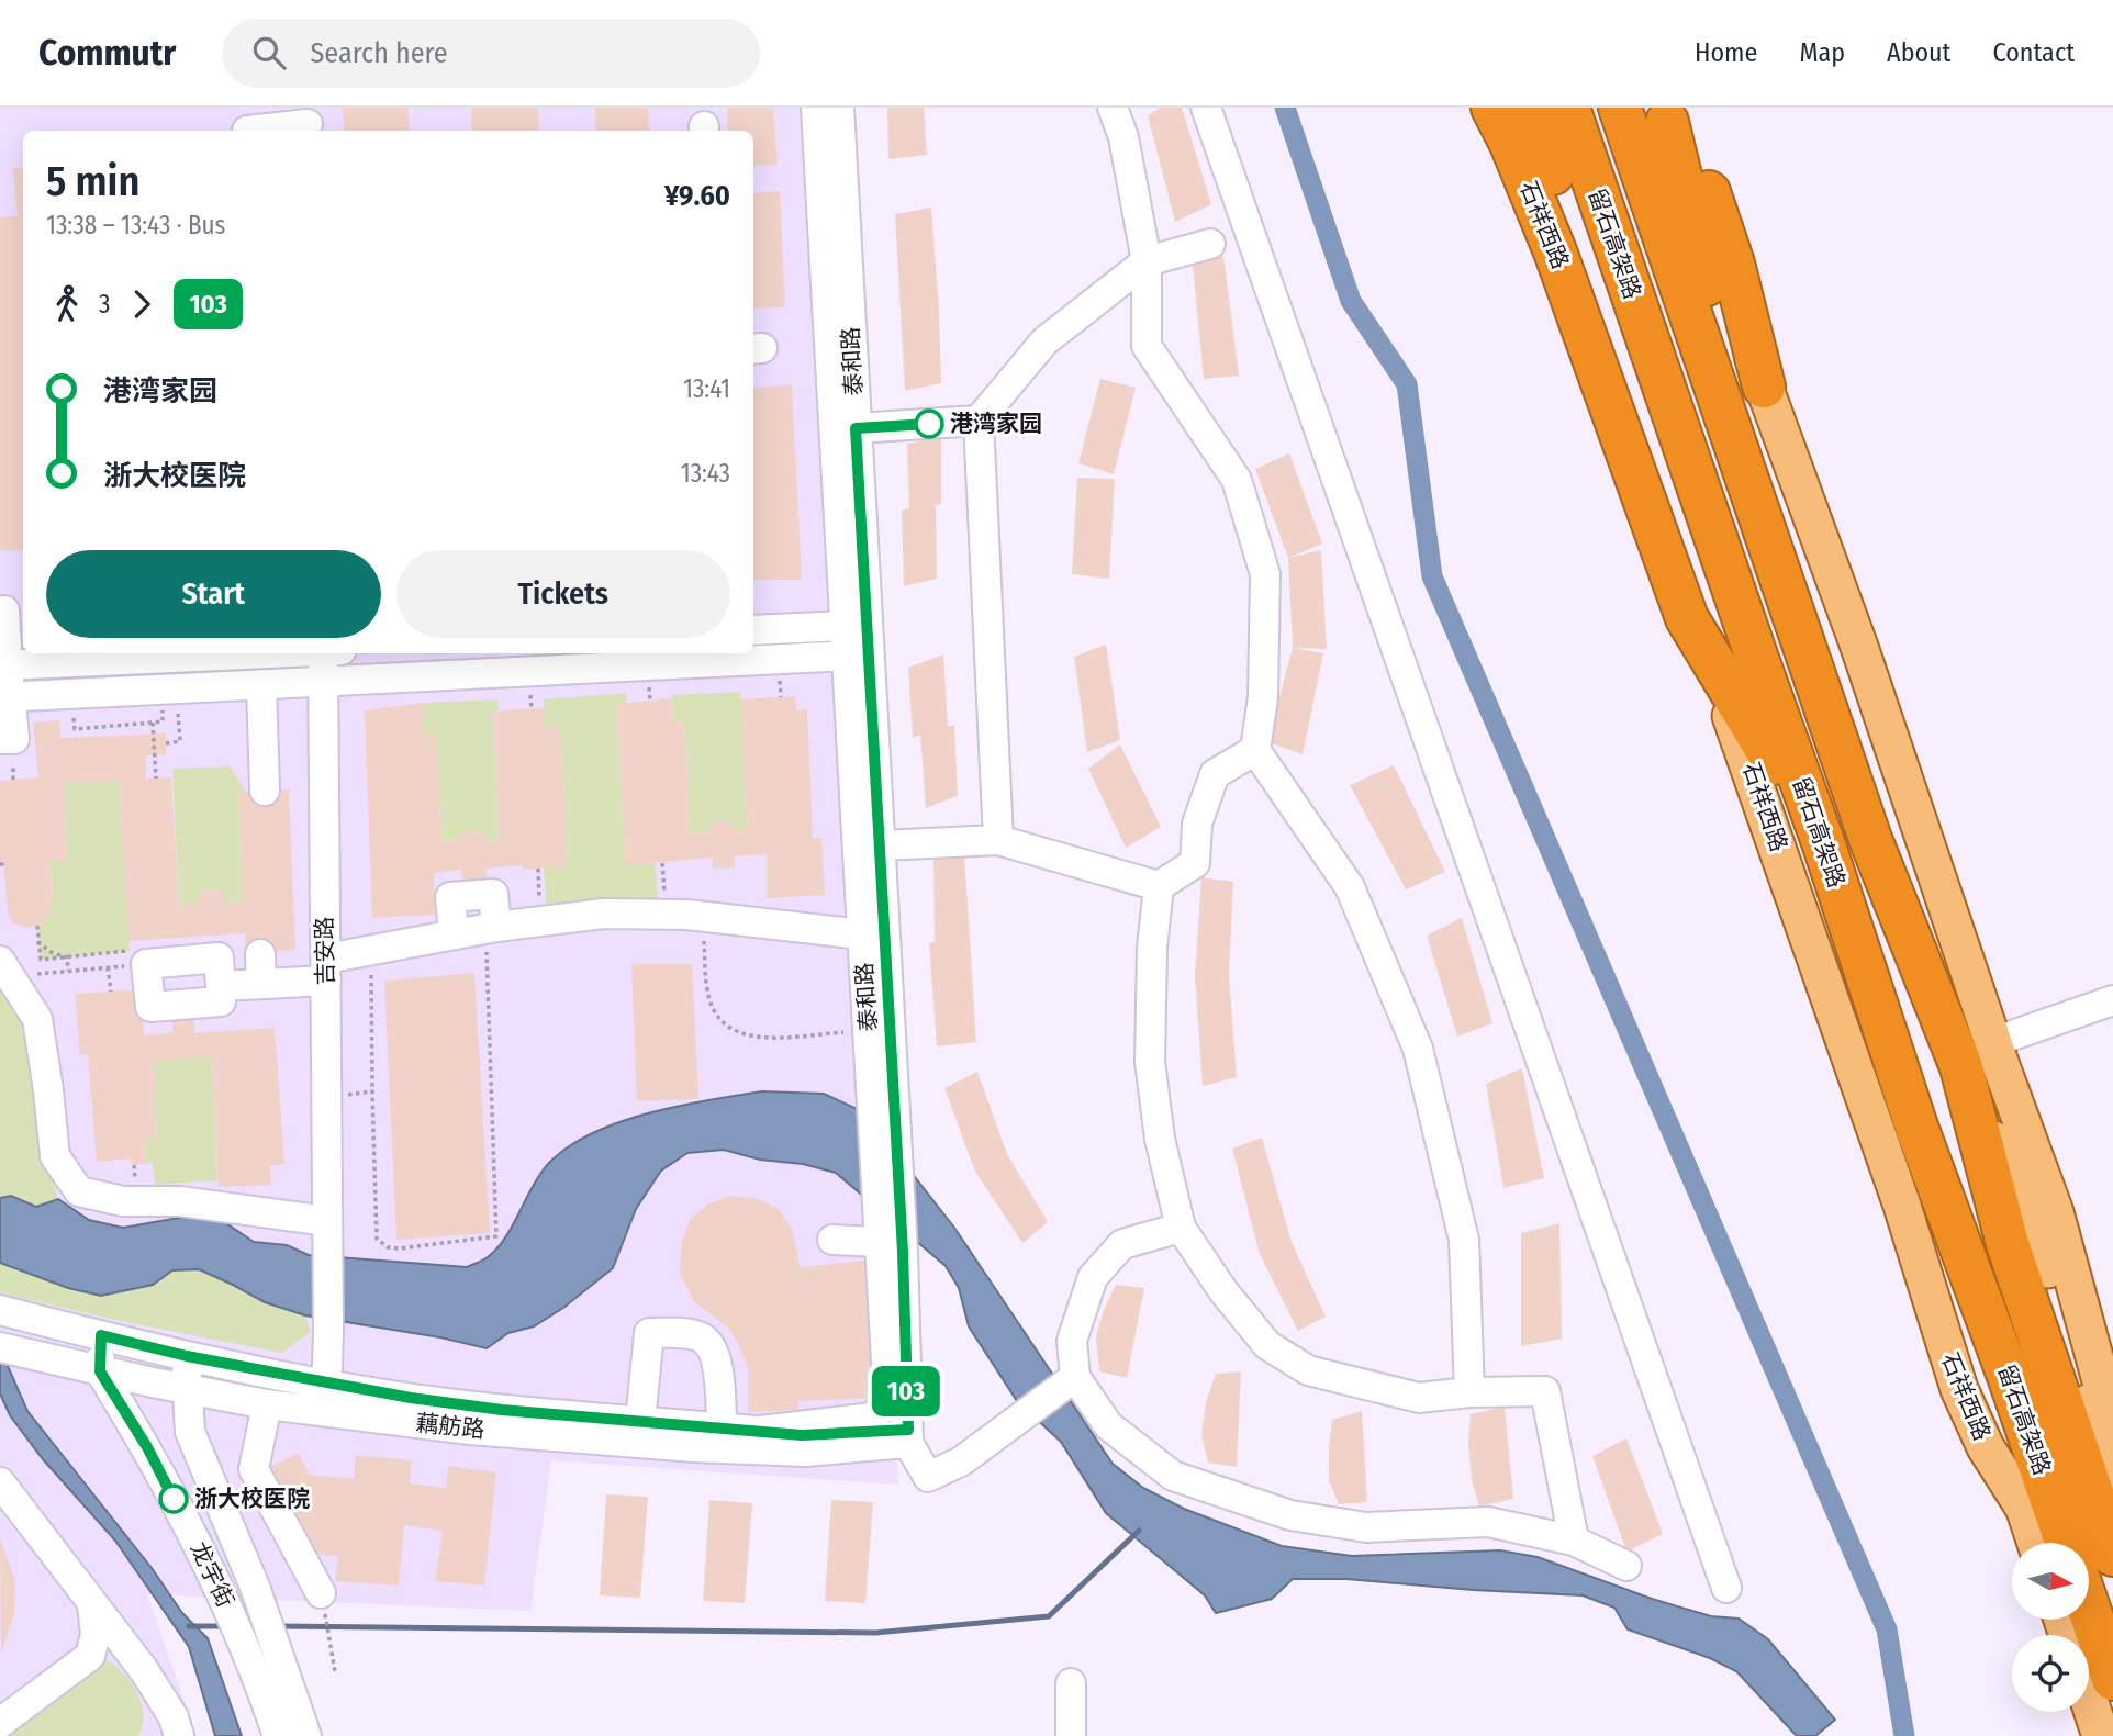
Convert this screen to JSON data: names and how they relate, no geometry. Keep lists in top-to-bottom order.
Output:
{
  "streets": {
    "highway": ["石祥西路", "留石高架路"],
    "street": [
      "泰和路",
      "吉安路",
      "藕舫路",
      "龙宇街"
    ]
  },
  "crossings": [
    ["石祥西路", "留石高架路"],
    ["泰和路", "藕舫路"],
    ["吉安路", "藕舫路"],
    ["藕舫路", "龙宇街"]
  ],
  "places": ["港湾家园", "浙大校医院"],
  "lines": ["bus line 103"],
  "north": "right",
  "page": {
    "header": "Commutr",
    "search": "Search here",
    "nav": [
      "Home",
      "Map",
      "About",
      "Contact"
    ],
    "on_map": "103",
    "heading": ["5 min", "13:38 – 13:43 · Bus", "¥9.60"],
    "legs": ["3", "103"],
    "list": [
      {
        "name": "港湾家园",
        "value": "13:41"
      },
      {
        "name": "浙大校医院",
        "value": "13:43"
      }
    ],
    "buttons": ["Start", "Tickets"]
  }
}
